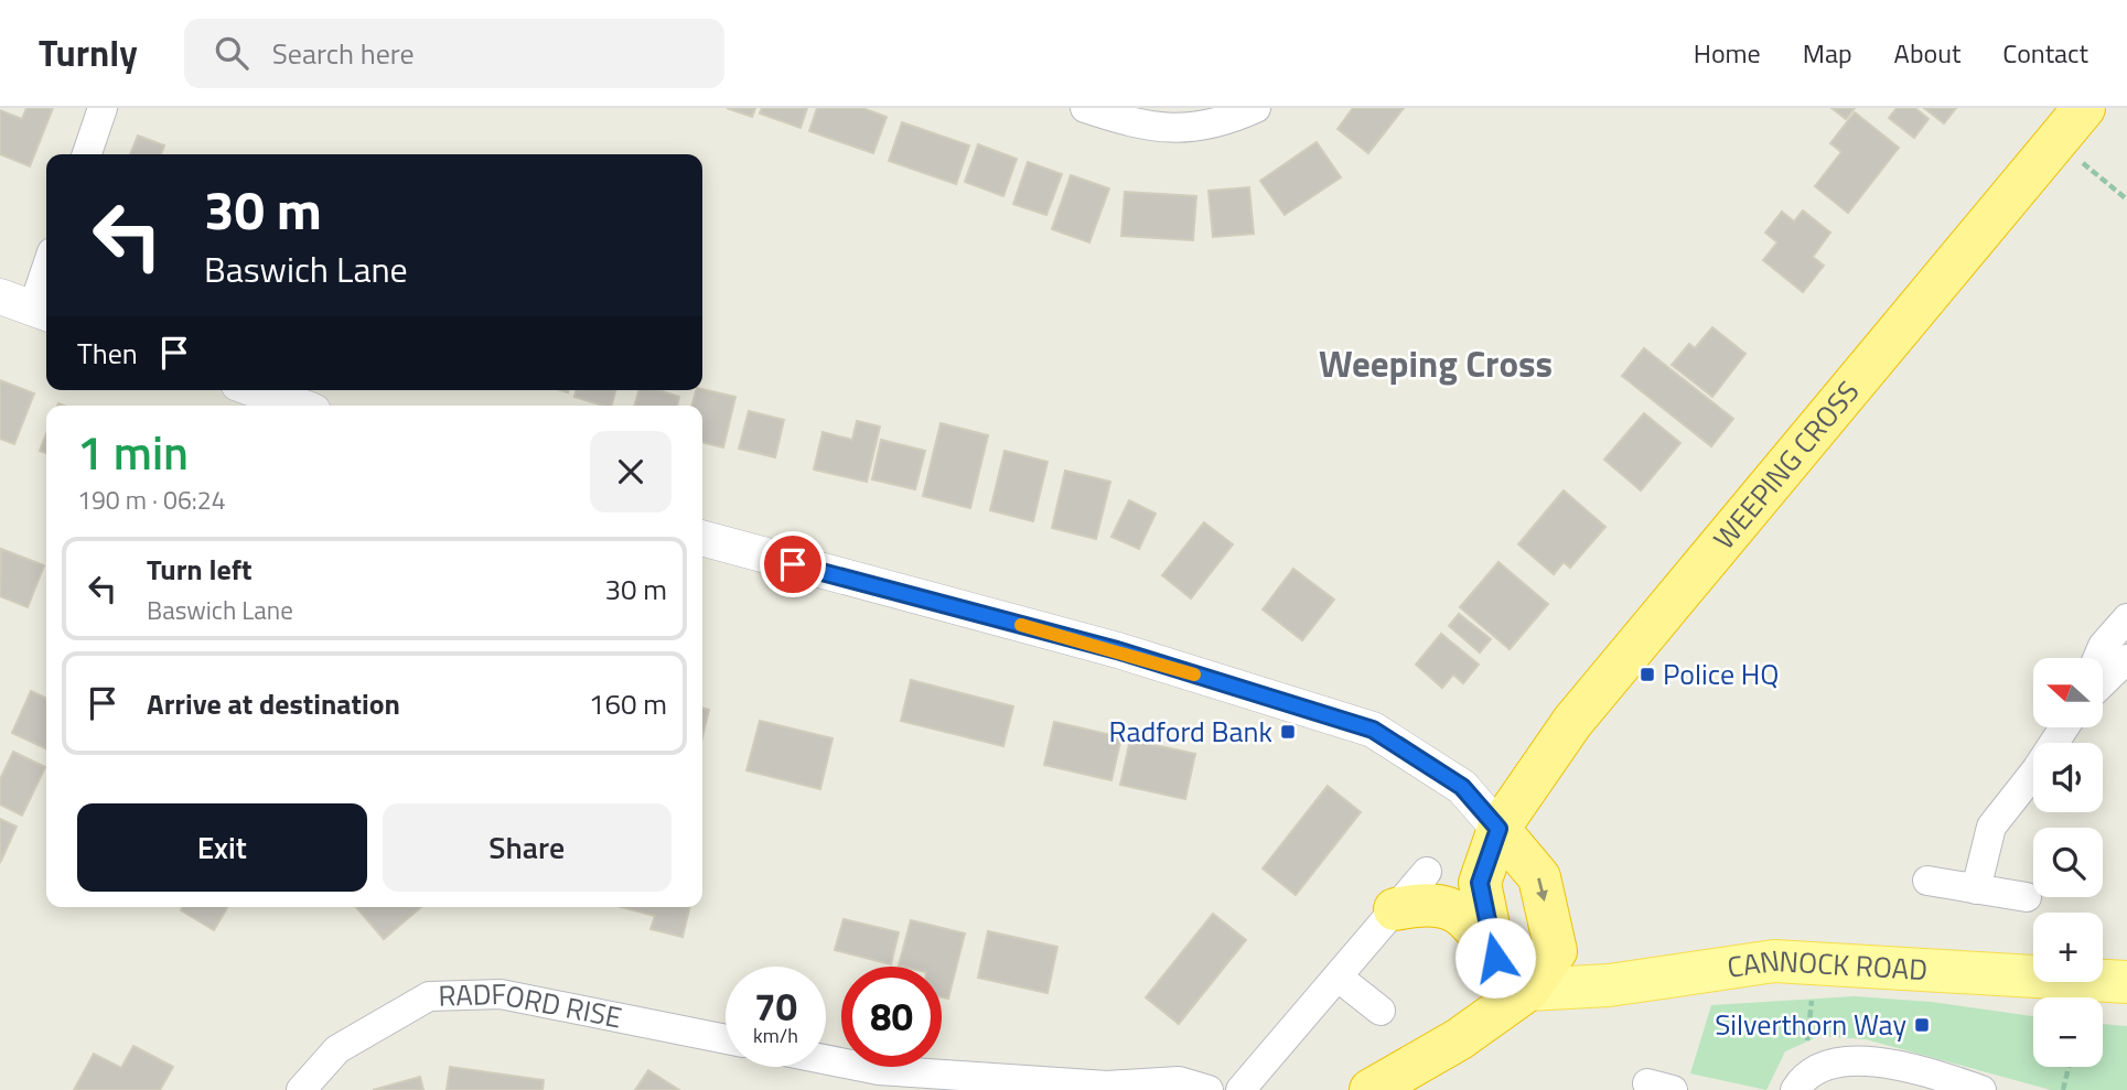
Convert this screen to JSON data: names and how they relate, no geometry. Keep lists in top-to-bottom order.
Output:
{
  "streets": {
    "highway": ["WEEPING CROSS"],
    "main road": ["CANNOCK ROAD"],
    "street": ["RADFORD RISE"]
  },
  "districts": ["Weeping Cross"],
  "places": {
    "transit": ["Police HQ", "Radford Bank", "Silverthorn Way"]
  },
  "north": "left",
  "page": {
    "header": "Turnly",
    "search": "Search here",
    "nav": [
      "Home",
      "Map",
      "About",
      "Contact"
    ],
    "turn": ["30 m", "Baswich Lane"],
    "then": "Then",
    "heading": ["1 min", "190 m · 06:24"],
    "list": [
      {
        "name": "Turn left",
        "note": "Baswich Lane",
        "value": "30 m"
      },
      {
        "name": "Arrive at destination",
        "value": "160 m"
      }
    ],
    "map_buttons": ["+", "−"],
    "buttons": ["Exit", "Share"],
    "speed": "70 km/h",
    "limit": "80"
  }
}
